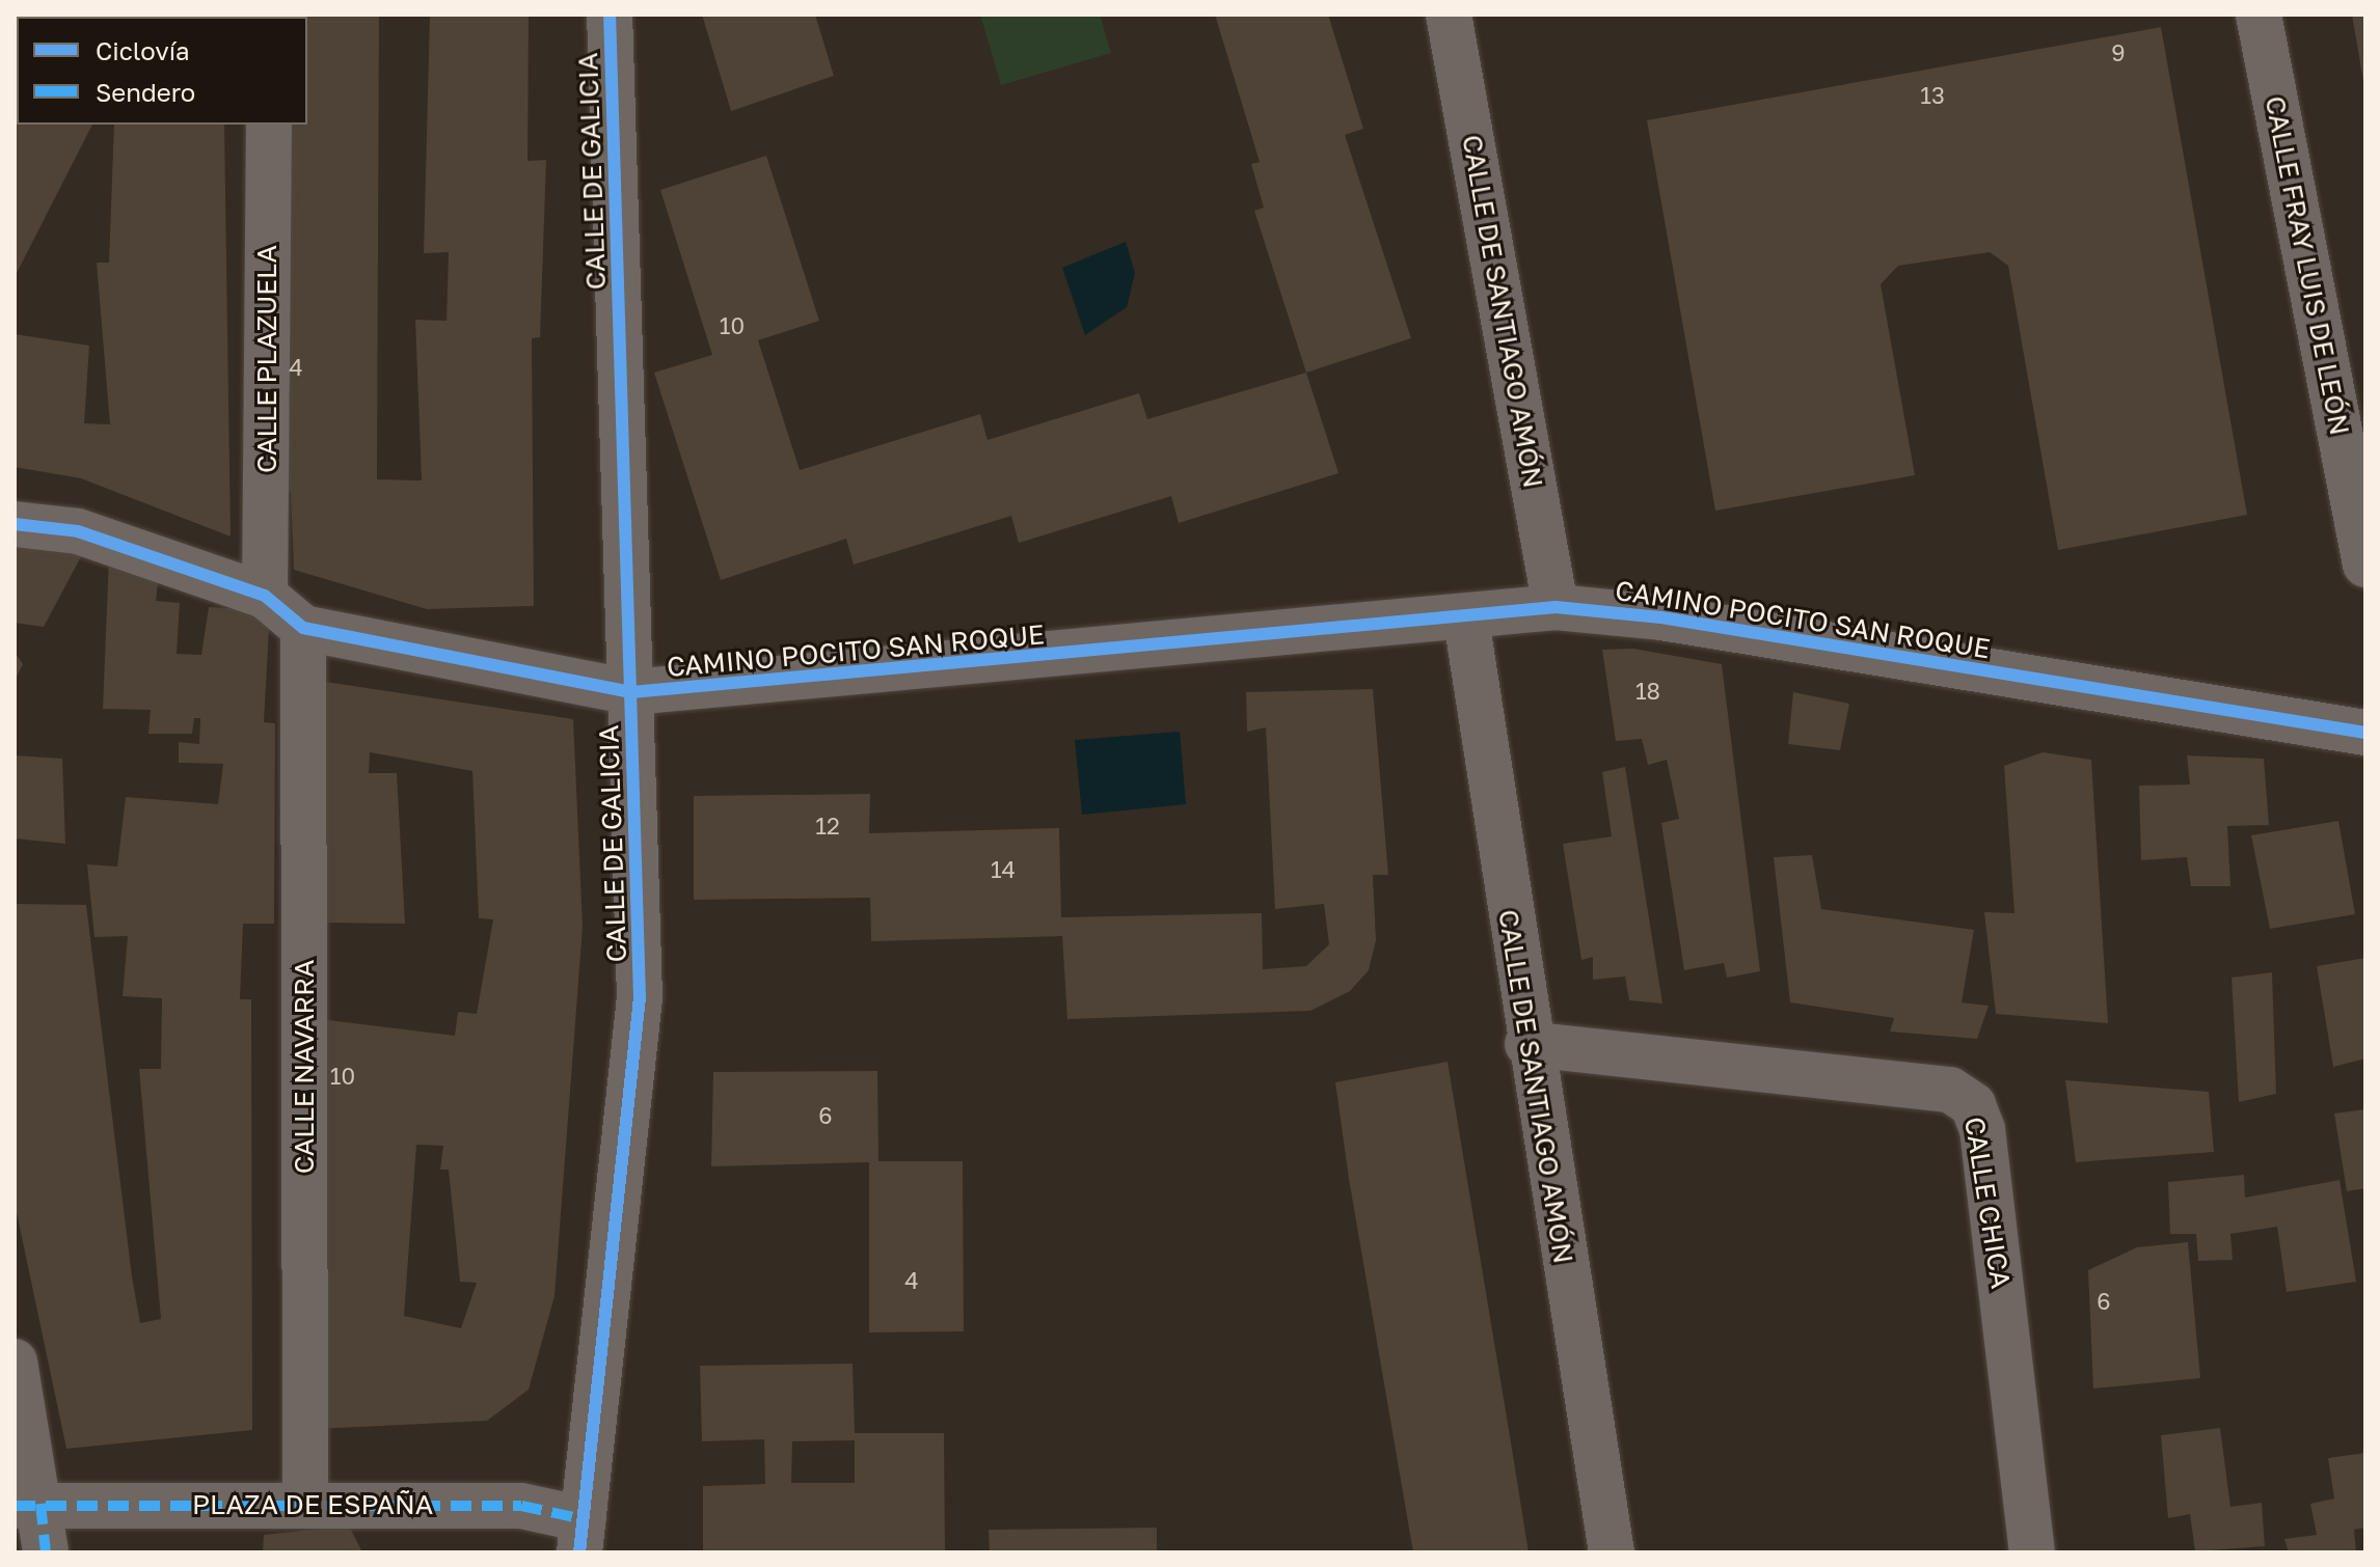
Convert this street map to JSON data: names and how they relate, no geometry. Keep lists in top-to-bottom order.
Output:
{
  "streets": {
    "street": [
      "CALLE DE GALICIA",
      "CALLE FRAY LUIS DE LEÓN",
      "CALLE DE SANTIAGO AMÓN",
      "CALLE PLAZUELA",
      "CAMINO POCITO SAN ROQUE",
      "CALLE NAVARRA",
      "CALLE CHICA",
      "PLAZA DE ESPAÑA"
    ]
  },
  "crossings": [
    ["CALLE DE GALICIA", "CAMINO POCITO SAN ROQUE"],
    ["CALLE DE GALICIA", "PLAZA DE ESPAÑA"],
    ["CALLE DE SANTIAGO AMÓN", "CAMINO POCITO SAN ROQUE"],
    ["CALLE DE SANTIAGO AMÓN", "CALLE CHICA"],
    ["CALLE PLAZUELA", "CAMINO POCITO SAN ROQUE"],
    ["CAMINO POCITO SAN ROQUE", "CALLE NAVARRA"],
    ["CALLE NAVARRA", "PLAZA DE ESPAÑA"]
  ],
  "house_numbers": [
    "9",
    "13",
    "10",
    "4",
    "18",
    "12",
    "14",
    "10",
    "6",
    "4",
    "6"
  ],
  "legend": ["Ciclovía", "Sendero"]
}
